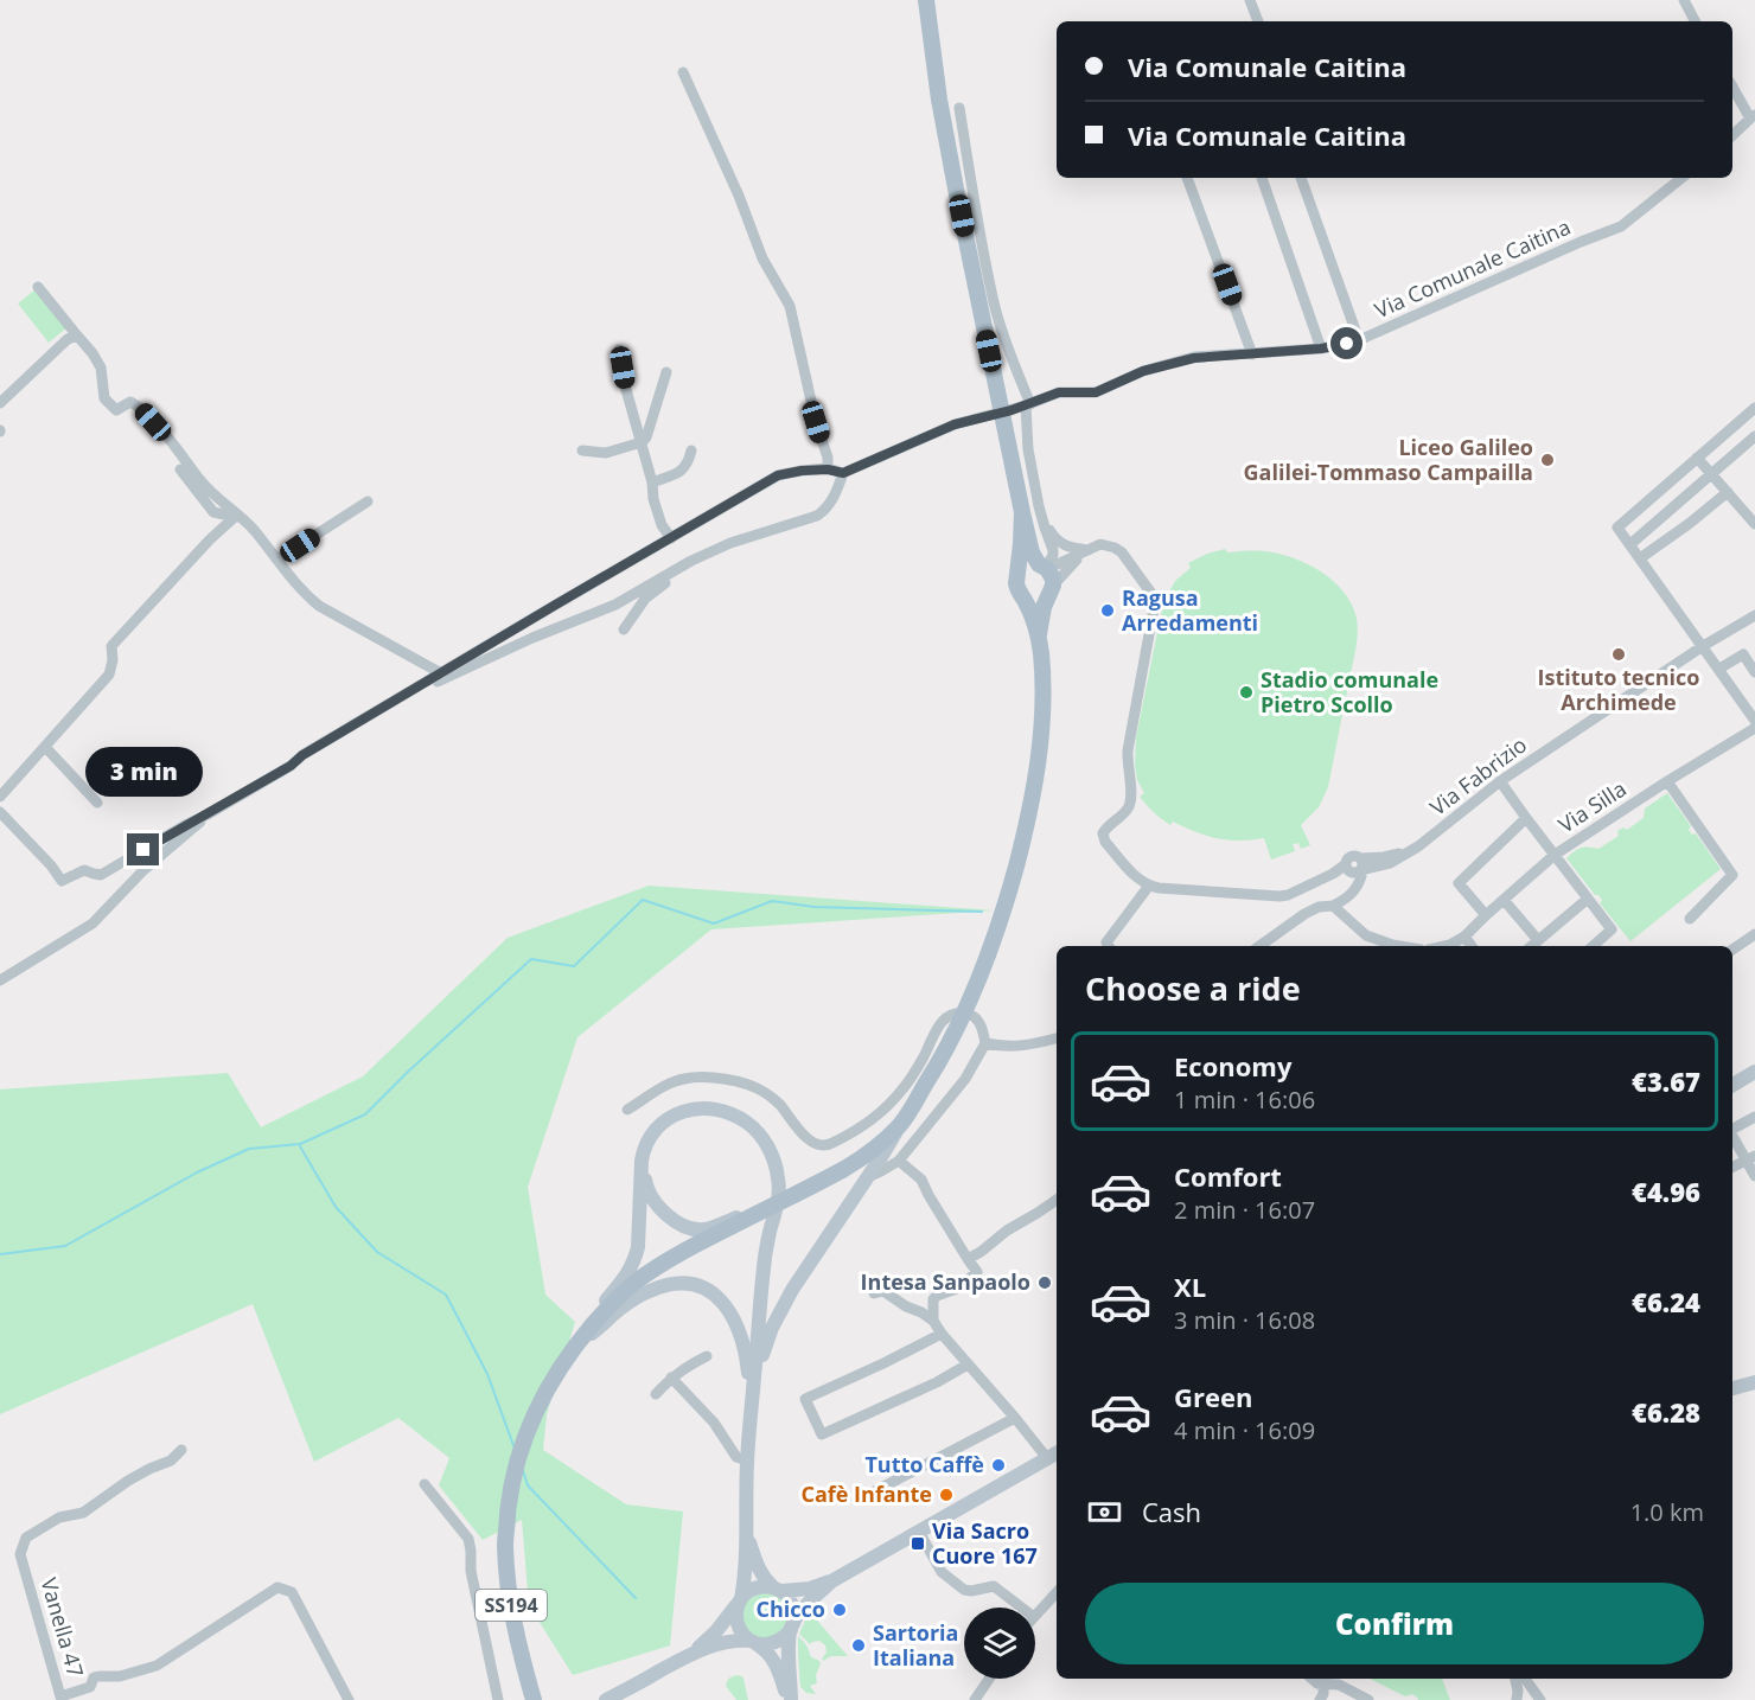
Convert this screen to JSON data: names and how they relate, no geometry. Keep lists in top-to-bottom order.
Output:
{
  "streets": {
    "main road": ["SS194"],
    "street": [
      "Via Comunale Caitina",
      "Via Fabrizio",
      "Via Silla",
      "Vanella 47"
    ]
  },
  "places": {
    "other": [
      "Liceo Galileo Galilei-Tommaso Campailla",
      "Ragusa Arredamenti",
      "Istituto tecnico Archimede",
      "Stadio comunale Pietro Scollo",
      "Intesa Sanpaolo",
      "Tutto Caffè",
      "Cafè Infante",
      "Chicco",
      "Sartoria Italiana"
    ],
    "transit": ["Via Sacro Cuore 167"]
  },
  "page": {
    "banner": ["Via Comunale Caitina", "Via Comunale Caitina"],
    "bubble": "3 min",
    "heading": "Choose a ride",
    "list": [
      {
        "name": "Economy",
        "note": "1 min · 16:06",
        "value": "€3.67"
      },
      {
        "name": "Comfort",
        "note": "2 min · 16:07",
        "value": "€4.96"
      },
      {
        "name": "XL",
        "note": "3 min · 16:08",
        "value": "€6.24"
      },
      {
        "name": "Green",
        "note": "4 min · 16:09",
        "value": "€6.28"
      }
    ],
    "pay": ["Cash", "1.0 km"],
    "buttons": "Confirm"
  }
}
